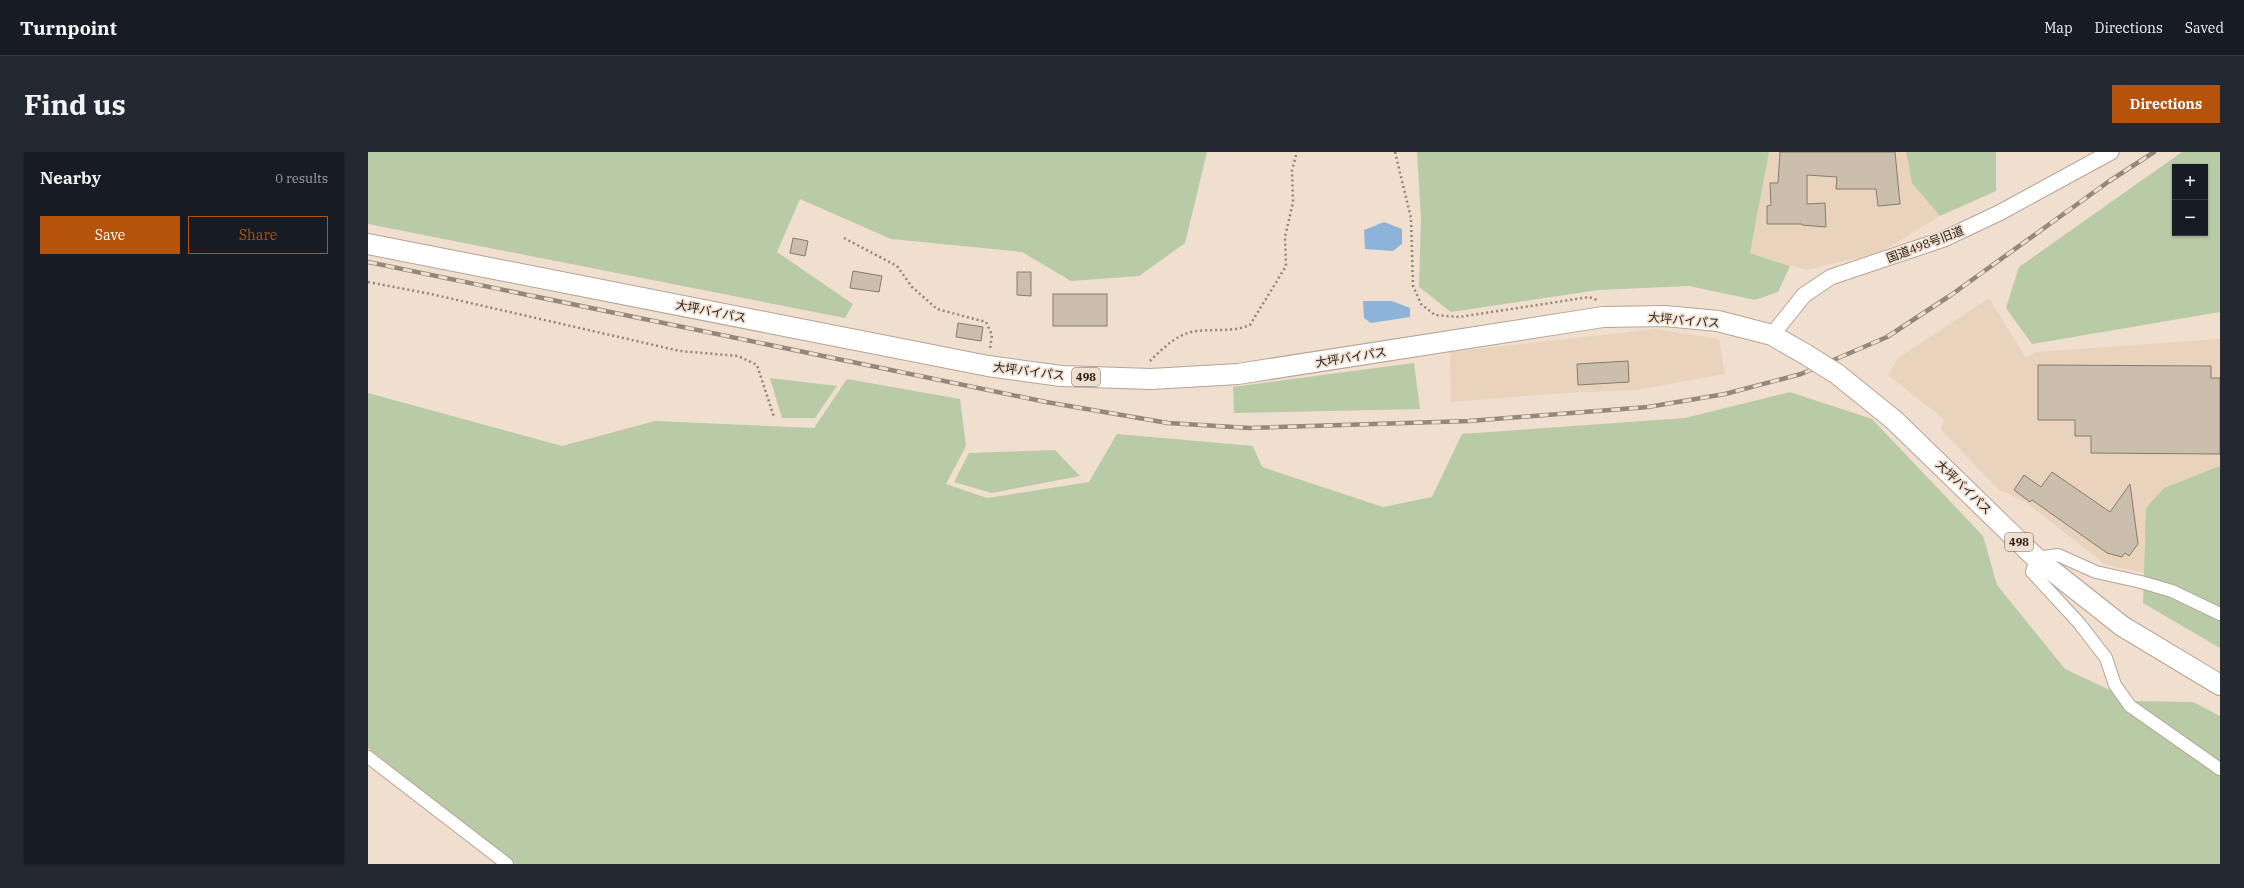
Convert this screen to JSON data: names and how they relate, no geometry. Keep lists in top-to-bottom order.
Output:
{
  "streets": {
    "highway": ["大坪バイパス", "498"],
    "street": ["国道498号旧道"]
  },
  "crossings": [
    ["国道498号旧道", "大坪バイパス"]
  ],
  "page": {
    "header": "Turnpoint",
    "nav": ["Map", "Directions", "Saved"],
    "buttons": [
      "Directions",
      ["Save", "Share"]
    ],
    "title": "Find us",
    "heading": ["Nearby", "0 results"],
    "map_buttons": ["+", "−"]
  }
}
